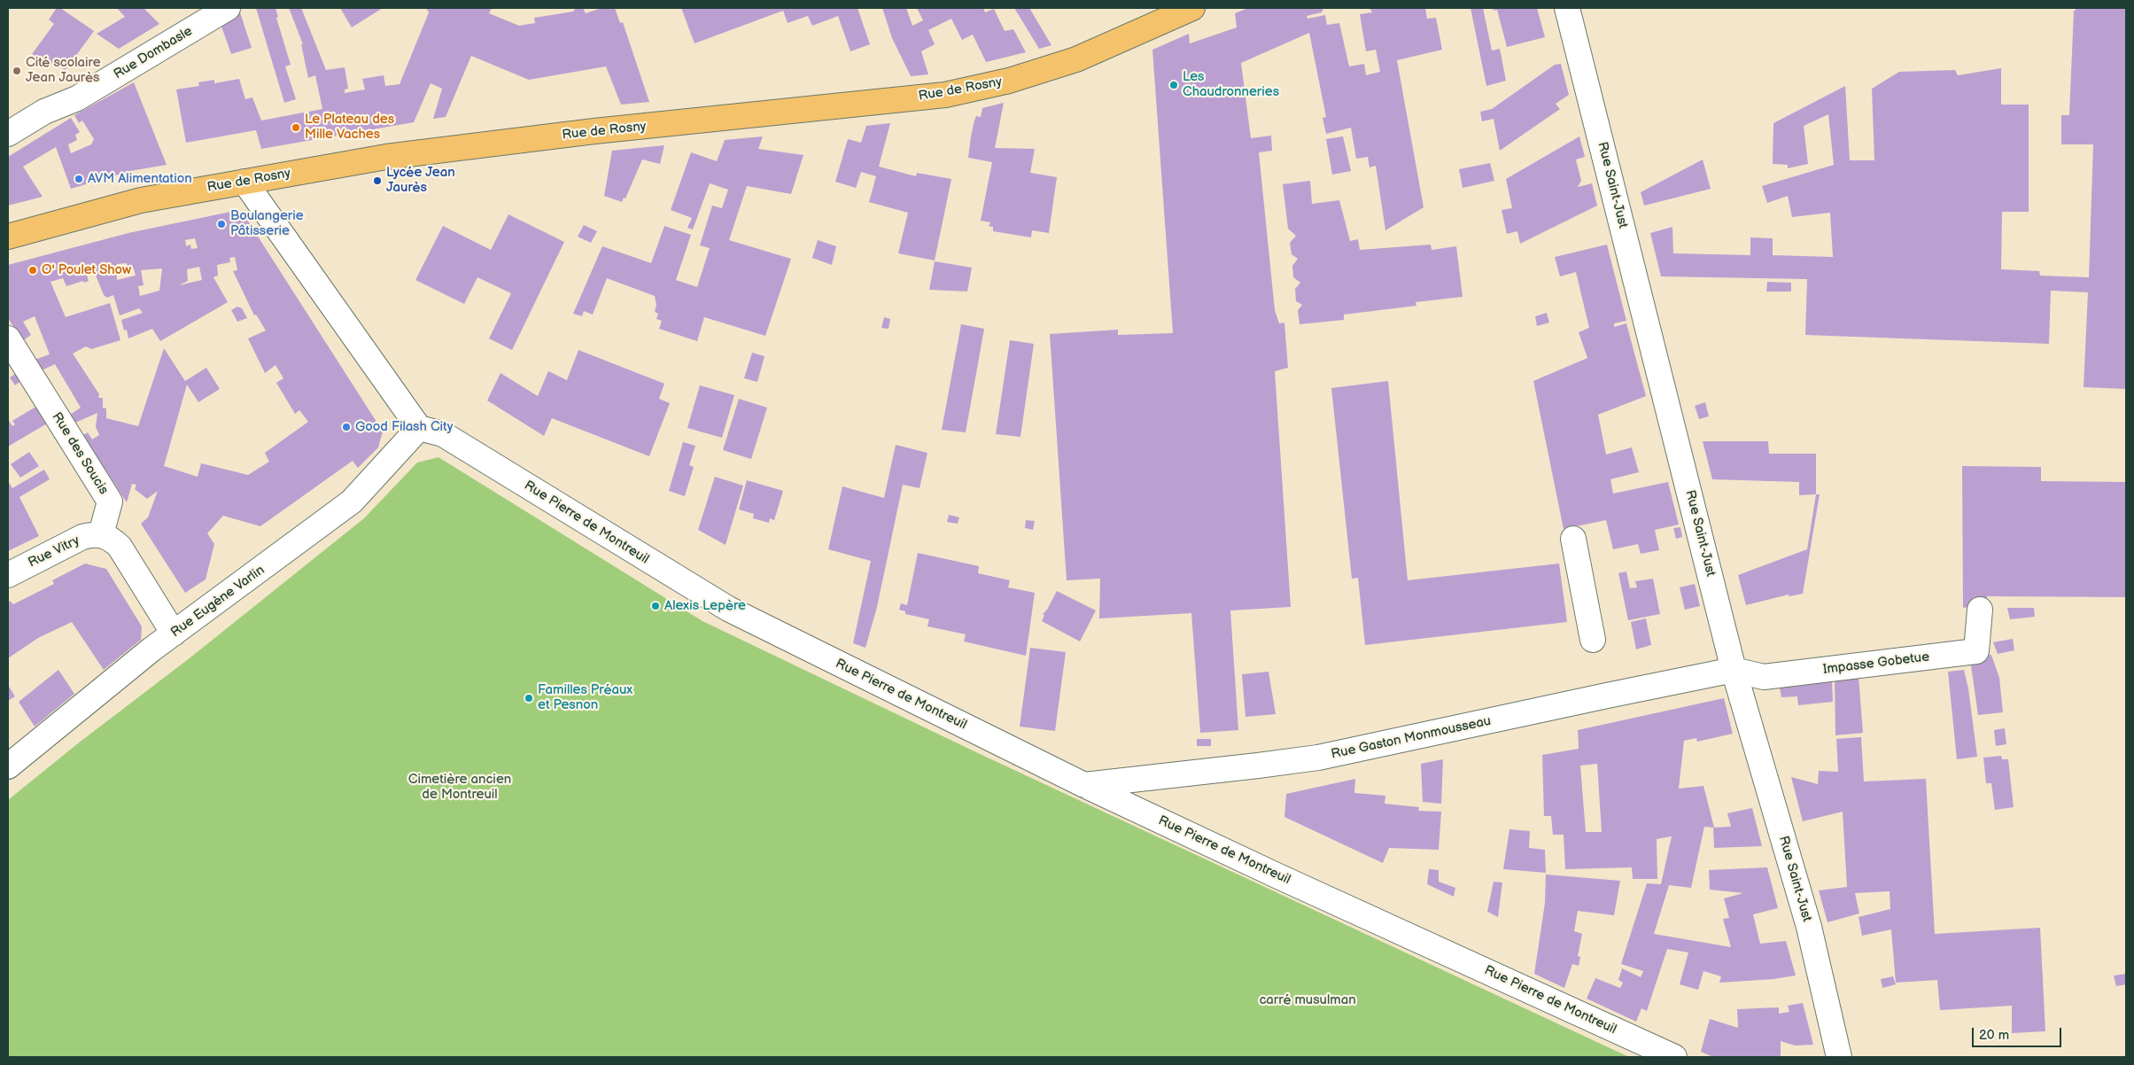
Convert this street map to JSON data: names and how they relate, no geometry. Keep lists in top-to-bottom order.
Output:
{
  "streets": {
    "main road": ["Rue de Rosny"],
    "street": [
      "Rue Dombasle",
      "Rue Saint-Just",
      "Rue des Soucis",
      "Rue Pierre de Montreuil",
      "Rue Vitry",
      "Rue Eugène Varlin",
      "Impasse Gobetue",
      "Rue Gaston Monmousseau"
    ]
  },
  "crossings": [
    ["Rue Saint-Just", "Impasse Gobetue"],
    ["Rue Saint-Just", "Rue Gaston Monmousseau"],
    ["Rue des Soucis", "Rue Vitry"],
    ["Rue Pierre de Montreuil", "Rue Eugène Varlin"],
    ["Rue Pierre de Montreuil", "Rue Gaston Monmousseau"],
    ["Impasse Gobetue", "Rue Gaston Monmousseau"]
  ],
  "parks": ["Cimetière ancien de Montreuil", "carré musulman"],
  "places": [
    "Cité scolaire Jean Jaurès",
    "Les Chaudronneries",
    "Le Plateau des Mille Vaches",
    "AVM Alimentation",
    "Lycée Jean Jaurès",
    "Boulangerie Pâtisserie",
    "O' Poulet Show",
    "Good Filash City",
    "Alexis Lepère",
    "Familles Préaux et Pesnon"
  ],
  "scale_bar": "20 m"
}
